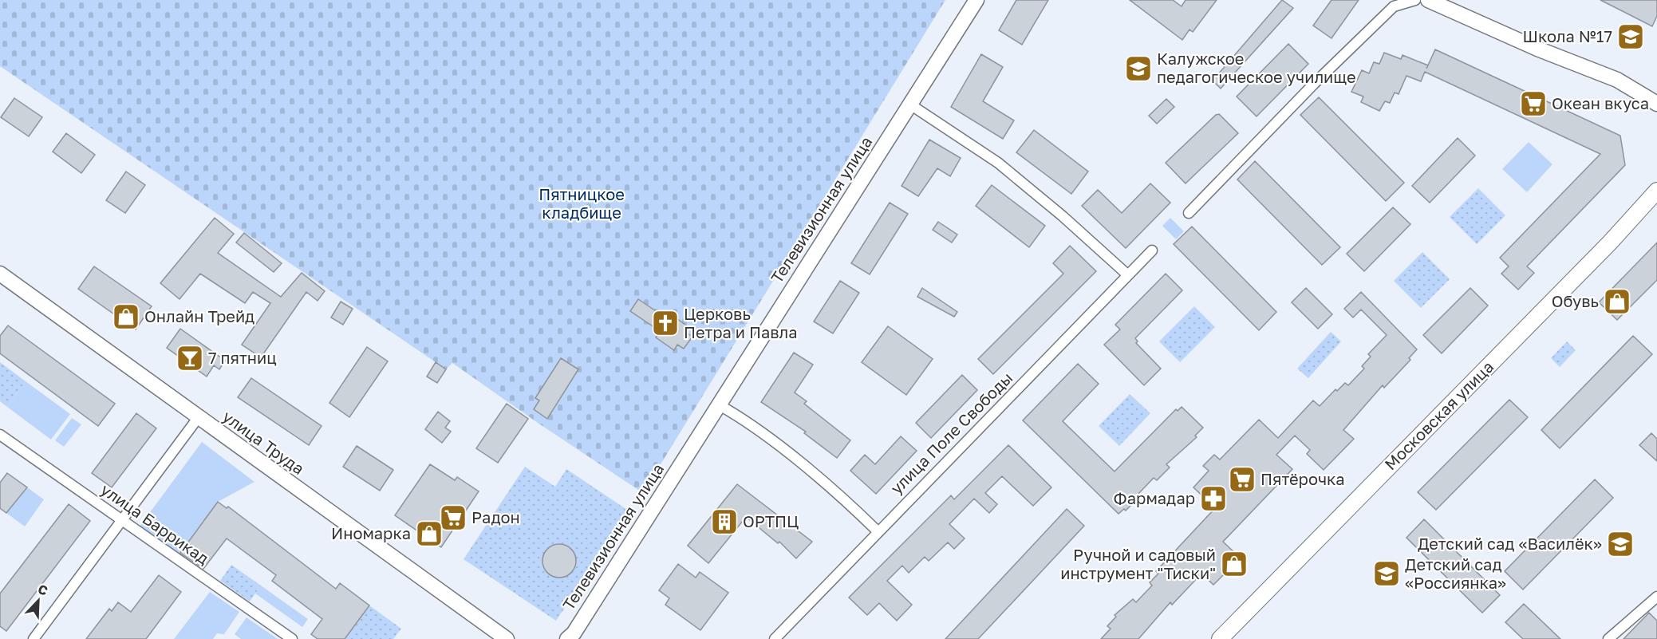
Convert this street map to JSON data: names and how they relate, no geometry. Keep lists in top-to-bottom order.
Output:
{
  "streets": {
    "main road": ["Московская улица"],
    "street": [
      "Телевизионная улица",
      "улица Поле Свободы",
      "улица Труда",
      "улица Баррикад"
    ]
  },
  "parks": ["Пятницкое кладбище"],
  "places": {
    "school or university": [
      "Школа №17",
      "Калужское педагогическое училище",
      "Детский сад «Василёк»",
      "Детский сад «Россиянка»"
    ],
    "supermarket": ["Океан вкуса", "Пятёрочка", "Радон"],
    "shop": [
      "Обувь",
      "Онлайн Трейд",
      "Иномарка",
      "Ручной и садовый инструмент \"Тиски\""
    ],
    "church": ["Церковь Петра и Павла"],
    "bar": ["7 пятниц"],
    "pharmacy": ["Фармадар"],
    "building": ["ОРТПЦ"]
  },
  "north": "top right"
}
